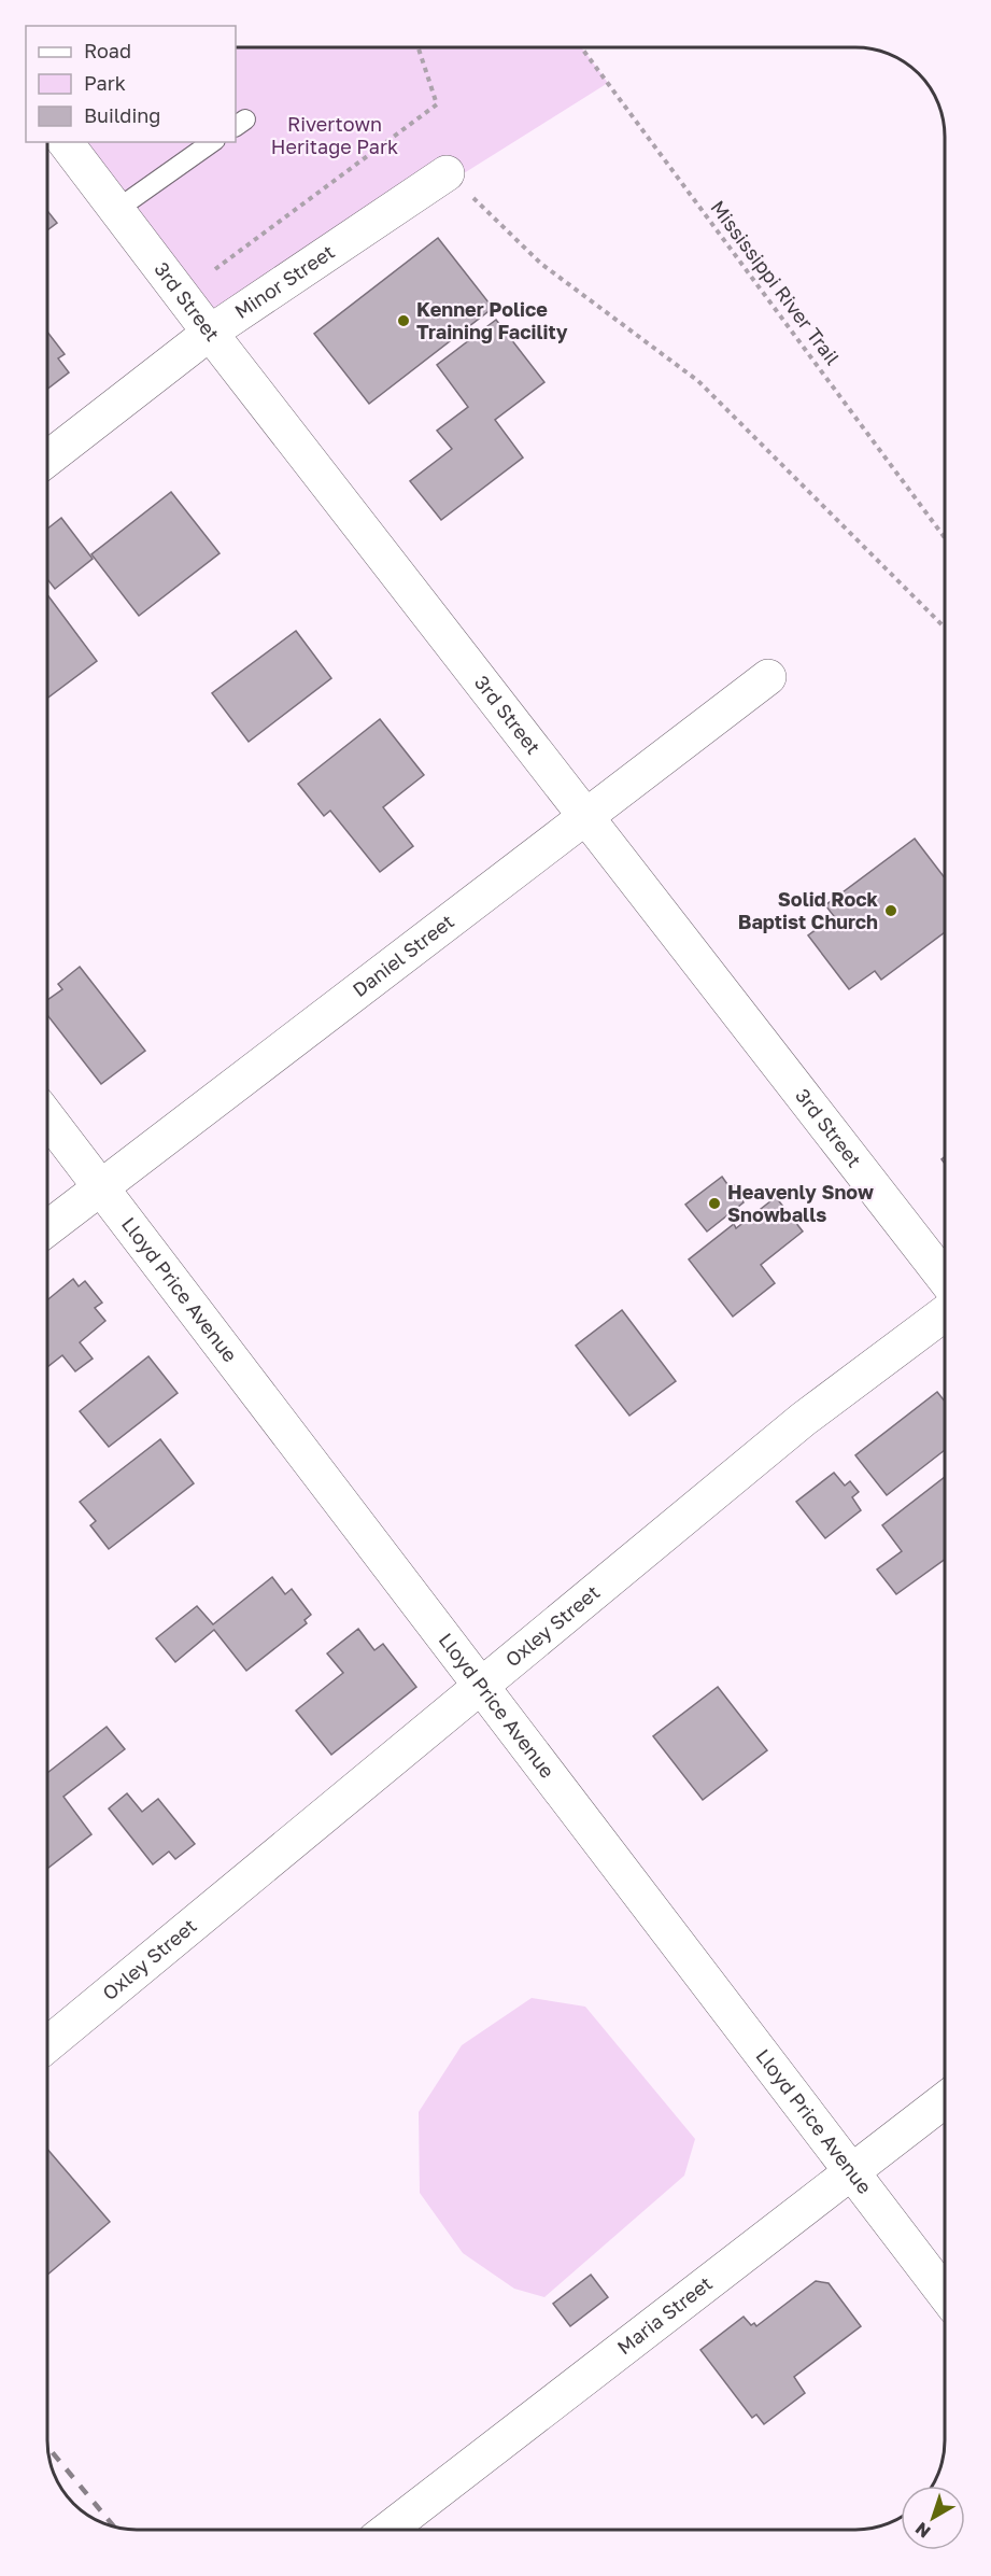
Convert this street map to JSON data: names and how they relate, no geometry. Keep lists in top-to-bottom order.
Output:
{
  "streets": {
    "street": [
      "Minor Street",
      "3rd Street",
      "Daniel Street",
      "Lloyd Price Avenue",
      "Oxley Street",
      "Maria Street"
    ],
    "path": ["Mississippi River Trail"]
  },
  "crossings": [
    ["Minor Street", "3rd Street"],
    ["3rd Street", "Daniel Street"],
    ["Daniel Street", "Lloyd Price Avenue"],
    ["Lloyd Price Avenue", "Oxley Street"],
    ["Lloyd Price Avenue", "Maria Street"]
  ],
  "parks": ["Rivertown Heritage Park"],
  "places": ["Kenner Police Training Facility", "Solid Rock Baptist Church", "Heavenly Snow Snowballs"],
  "legend": ["Road", "Park", "Building"],
  "north": "bottom left"
}
